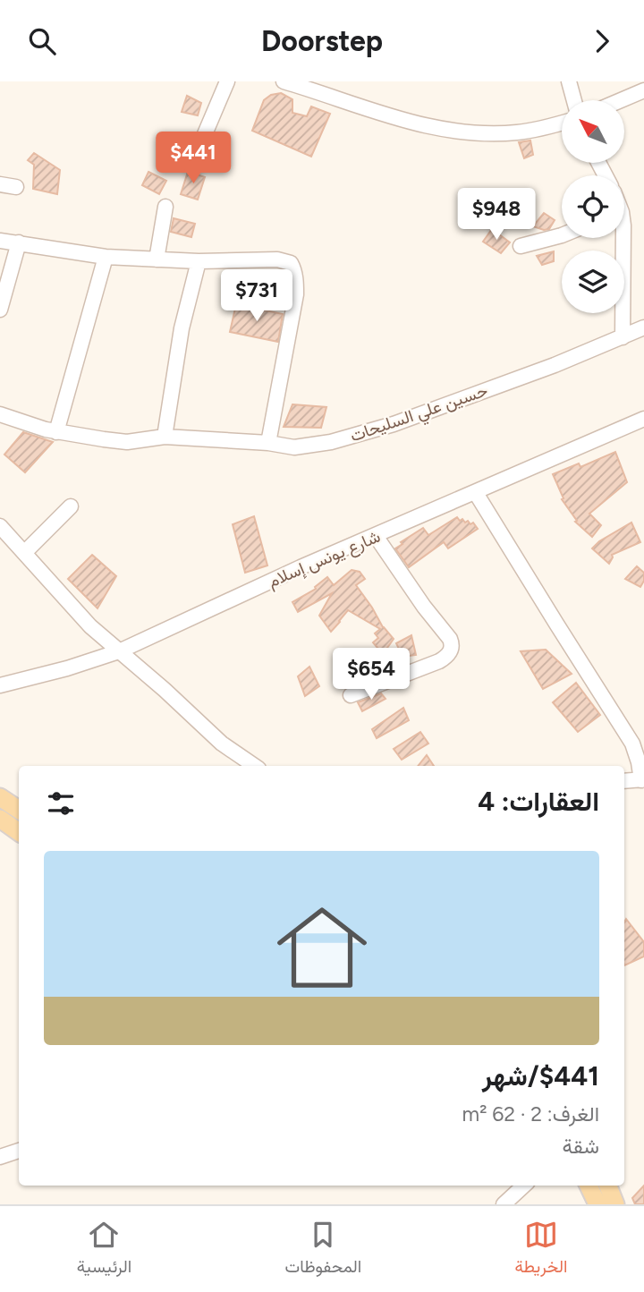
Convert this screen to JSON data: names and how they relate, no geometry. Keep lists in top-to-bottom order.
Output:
{
  "streets": {
    "street": ["حسين علي السليحات", "شارع يونس إسلام"]
  },
  "north": "top left",
  "page": {
    "header": "Doorstep",
    "price": [
      "$441",
      "$948",
      "$731",
      "$654"
    ],
    "heading": "العقارات: 4",
    "list": [
      {
        "name": "$441/شهر",
        "note": "الغرف: 2 · 62 m² · شقة"
      }
    ],
    "tabs": ["الخريطة", "المحفوظات", "الرئيسية"]
  }
}
